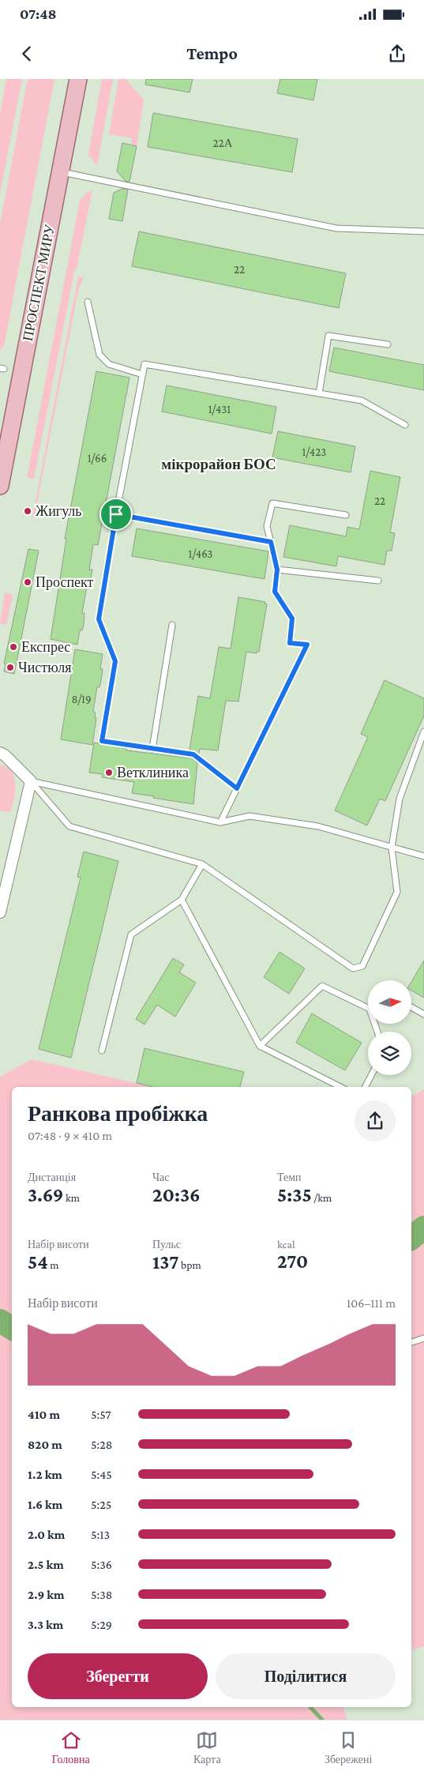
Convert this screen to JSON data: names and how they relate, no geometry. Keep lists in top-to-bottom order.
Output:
{
  "streets": {
    "main road": ["ПРОСПЕКТ МИРУ"]
  },
  "districts": ["мікрорайон БОС"],
  "places": [
    "Жигуль",
    "Проспект",
    "Експрес",
    "Чистюля",
    "Ветклиника"
  ],
  "house_numbers": [
    "22А",
    "22",
    "1/431",
    "1/423",
    "1/66",
    "22",
    "1/463",
    "8/19"
  ],
  "north": "right",
  "page": {
    "status": "07:48",
    "header": "Tempo",
    "heading": ["Ранкова пробіжка", "07:48 · 9 × 410 m"],
    "stats": [
      ["Дистанція", "3.69 km"],
      ["Час", "20:36"],
      ["Темп", "5:35 /km"],
      ["Набір висоти", "54 m"],
      ["Пульс", "137 bpm"],
      ["kcal", "270"]
    ],
    "chart": ["Набір висоти", "106–111 m"],
    "list": [
      {
        "name": "410 m",
        "note": "5:57"
      },
      {
        "name": "820 m",
        "note": "5:28"
      },
      {
        "name": "1.2 km",
        "note": "5:45"
      },
      {
        "name": "1.6 km",
        "note": "5:25"
      },
      {
        "name": "2.0 km",
        "note": "5:13"
      },
      {
        "name": "2.5 km",
        "note": "5:36"
      },
      {
        "name": "2.9 km",
        "note": "5:38"
      },
      {
        "name": "3.3 km",
        "note": "5:29"
      }
    ],
    "buttons": ["Зберегти", "Поділитися"],
    "tabs": ["Головна", "Карта", "Збережені"]
  }
}
